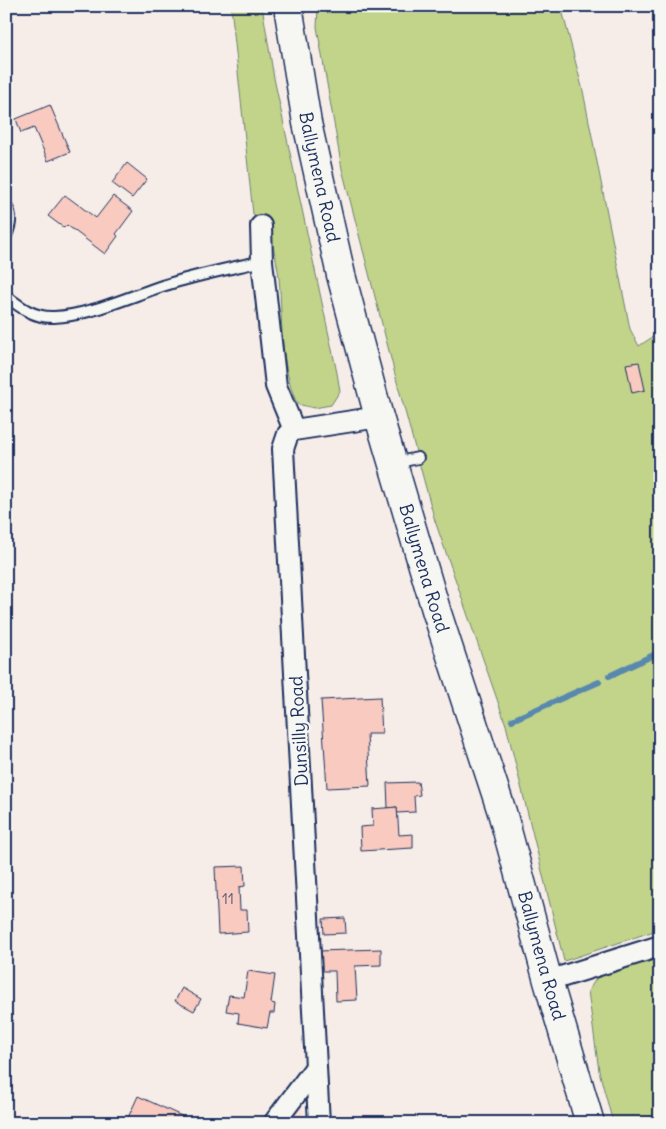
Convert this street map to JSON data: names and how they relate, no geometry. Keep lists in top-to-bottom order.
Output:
{
  "streets": {
    "highway": ["Ballymena Road"],
    "street": ["Dunsilly Road"]
  },
  "house_numbers": ["11"]
}
